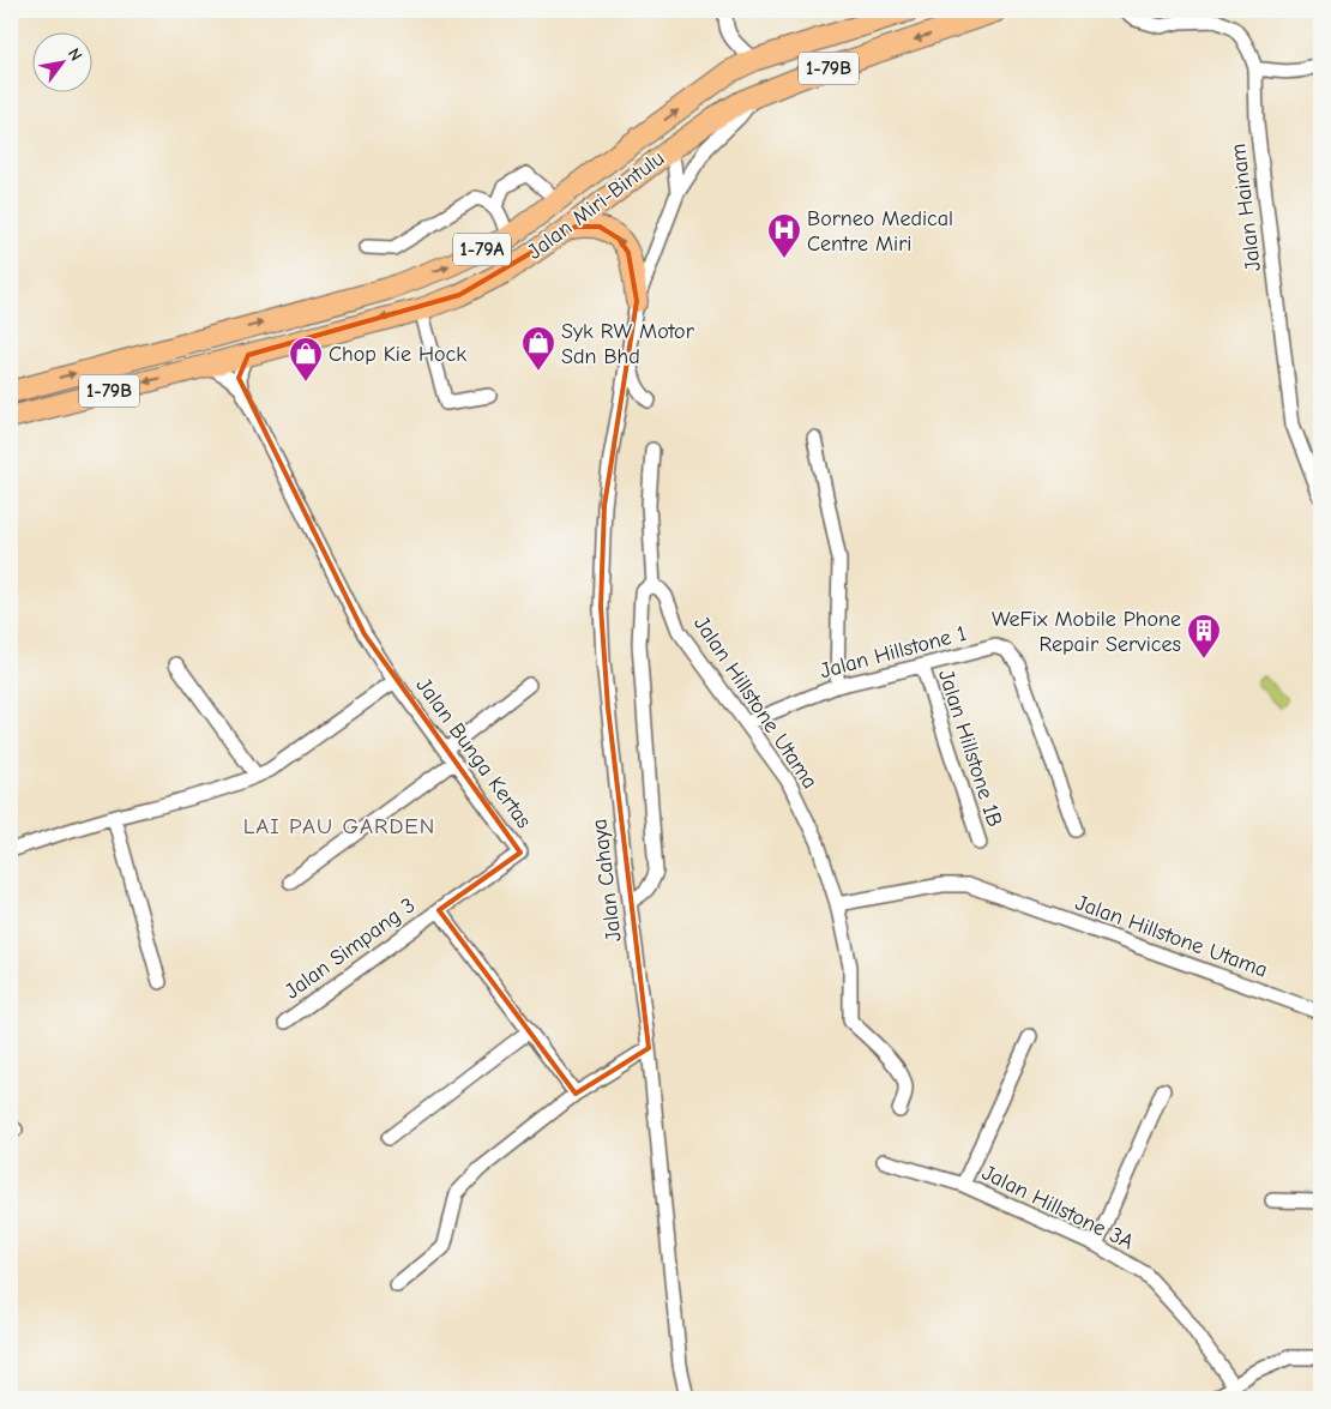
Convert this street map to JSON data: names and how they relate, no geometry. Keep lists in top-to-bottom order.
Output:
{
  "streets": {
    "highway": ["1-79B", "Jalan Miri-Bintulu", "1-79A"],
    "street": [
      "Jalan Hainam",
      "Jalan Hillstone 1",
      "Jalan Hillstone Utama",
      "Jalan Hillstone 1B",
      "Jalan Bunga Kertas",
      "Jalan Cahaya",
      "Jalan Simpang 3",
      "Jalan Hillstone 3A"
    ]
  },
  "crossings": [
    ["Jalan Miri-Bintulu", "Jalan Bunga Kertas"],
    ["Jalan Hillstone 1", "Jalan Hillstone Utama"],
    ["Jalan Hillstone 1", "Jalan Hillstone 1B"],
    ["Jalan Bunga Kertas", "Jalan Simpang 3"]
  ],
  "districts": ["LAI PAU GARDEN"],
  "places": {
    "hospital": ["Borneo Medical Centre Miri"],
    "shop": ["Syk RW Motor Sdn Bhd", "Chop Kie Hock"],
    "building": ["WeFix Mobile Phone Repair Services"]
  },
  "north": "top right"
}
